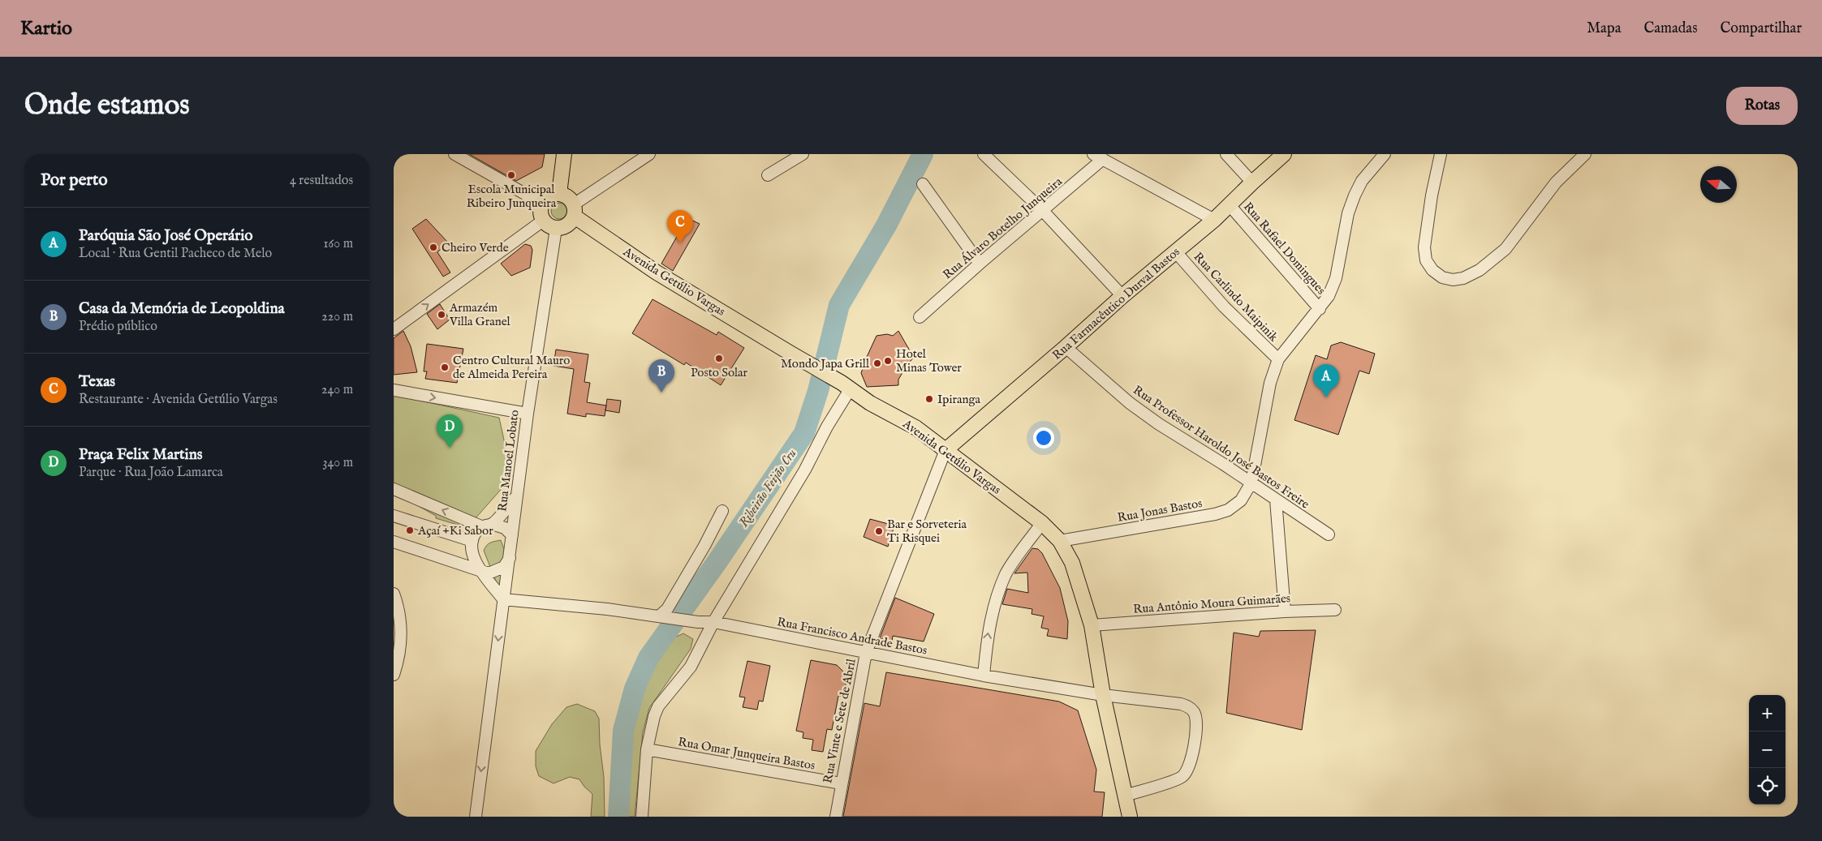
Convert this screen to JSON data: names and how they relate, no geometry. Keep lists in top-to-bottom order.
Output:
{
  "streets": {
    "main road": ["Avenida Getúlio Vargas", "Rua Farmacêutico Durval Bastos"],
    "street": [
      "Rua Álvaro Botelho Junqueira",
      "Rua Rafael Domingues",
      "Rua Carlindo Maipinik",
      "Rua Professor Haroldo José Bastos Freire",
      "Rua Manoel Lobato",
      "Rua Jonas Bastos",
      "Rua Antônio Moura Guimarães",
      "Rua Francisco Andrade Bastos",
      "Rua Vinte e Sete de Abril",
      "Rua Omar Junqueira Bastos"
    ]
  },
  "crossings": [
    ["Rua Rafael Domingues", "Rua Farmacêutico Durval Bastos"],
    ["Avenida Getúlio Vargas", "Rua Farmacêutico Durval Bastos"],
    ["Avenida Getúlio Vargas", "Rua Manoel Lobato"],
    ["Avenida Getúlio Vargas", "Rua Jonas Bastos"],
    ["Avenida Getúlio Vargas", "Rua Antônio Moura Guimarães"],
    ["Avenida Getúlio Vargas", "Rua Francisco Andrade Bastos"],
    ["Avenida Getúlio Vargas", "Rua Vinte e Sete de Abril"],
    ["Rua Carlindo Maipinik", "Rua Farmacêutico Durval Bastos"],
    ["Rua Carlindo Maipinik", "Rua Jonas Bastos"],
    ["Rua Farmacêutico Durval Bastos", "Rua Professor Haroldo José Bastos Freire"],
    ["Rua Farmacêutico Durval Bastos", "Rua Vinte e Sete de Abril"],
    ["Rua Professor Haroldo José Bastos Freire", "Rua Jonas Bastos"],
    ["Rua Manoel Lobato", "Rua Francisco Andrade Bastos"],
    ["Rua Francisco Andrade Bastos", "Rua Vinte e Sete de Abril"],
    ["Rua Vinte e Sete de Abril", "Rua Omar Junqueira Bastos"]
  ],
  "one_way": ["Rua Manoel Lobato"],
  "water": ["Ribeirão Feijão Cru"],
  "places": [
    "Escola Municipal Ribeiro Junqueira",
    "Cheiro Verde",
    "Armazém Villa Granel",
    "Posto Solar",
    "Hotel Minas Tower",
    "Mondo Japa Grill",
    "Centro Cultural Mauro de Almeida Pereira",
    "Ipiranga",
    "Açaí +Ki Sabor",
    "Bar e Sorveteria Ti Risquei"
  ],
  "north": "left",
  "page": {
    "header": "Kartio",
    "nav": ["Mapa", "Camadas", "Compartilhar"],
    "buttons": "Rotas",
    "title": "Onde estamos",
    "heading": ["Por perto", "4 resultados"],
    "list": [
      {
        "mark": "A",
        "name": "Paróquia São José Operário",
        "note": "Local · Rua Gentil Pacheco de Melo",
        "value": "160 m"
      },
      {
        "mark": "B",
        "name": "Casa da Memória de Leopoldina",
        "note": "Prédio público",
        "value": "220 m"
      },
      {
        "mark": "C",
        "name": "Texas",
        "note": "Restaurante · Avenida Getúlio Vargas",
        "value": "240 m"
      },
      {
        "mark": "D",
        "name": "Praça Felix Martins",
        "note": "Parque · Rua João Lamarca",
        "value": "340 m"
      }
    ],
    "pins": [
      "C",
      "B",
      "A",
      "D"
    ],
    "map_buttons": ["+", "−"]
  }
}
